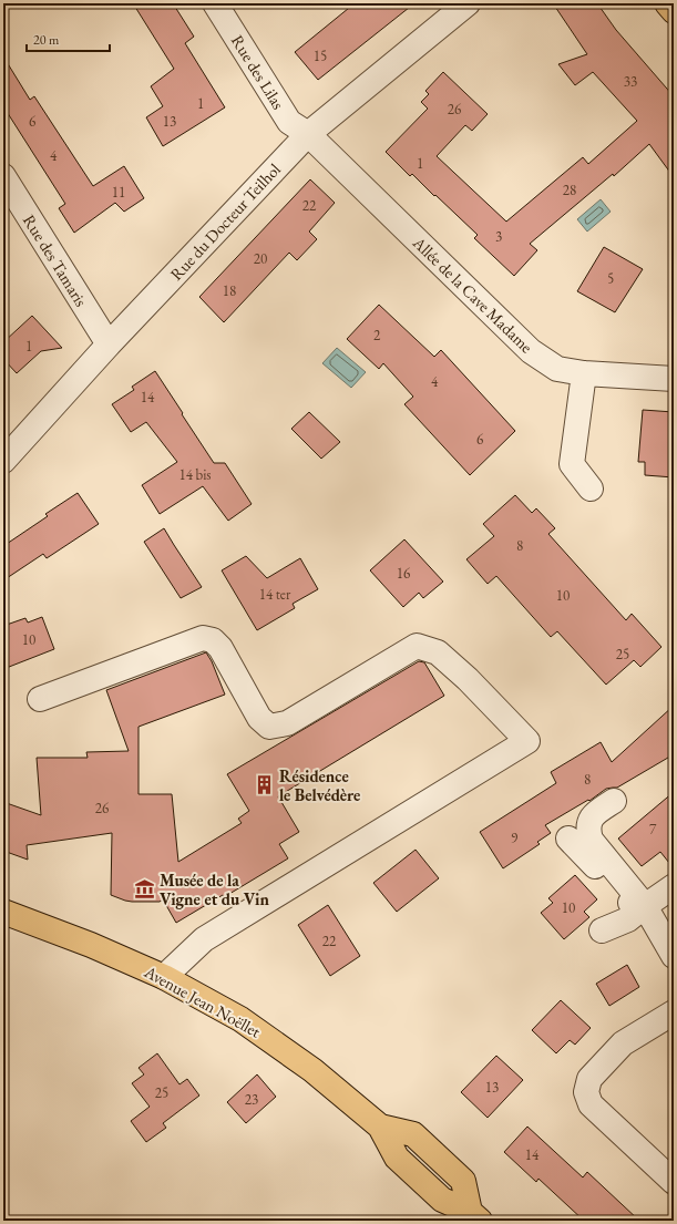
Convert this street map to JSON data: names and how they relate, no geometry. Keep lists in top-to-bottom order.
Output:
{
  "streets": {
    "main road": ["Avenue Jean Noëllet"],
    "street": [
      "Rue des Lilas",
      "Rue du Docteur Teilhol",
      "Rue des Tamaris",
      "Allée de la Cave Madame"
    ]
  },
  "crossings": [
    ["Rue des Lilas", "Rue du Docteur Teilhol"],
    ["Rue des Lilas", "Allée de la Cave Madame"],
    ["Rue du Docteur Teilhol", "Rue des Tamaris"],
    ["Rue du Docteur Teilhol", "Allée de la Cave Madame"]
  ],
  "places": {
    "building": ["Résidence le Belvédère"],
    "museum": ["Musée de la Vigne et du Vin"]
  },
  "house_numbers": [
    "15",
    "33",
    "1",
    "26",
    "6",
    "13",
    "4",
    "1",
    "28",
    "11",
    "22",
    "3",
    "20",
    "5",
    "18",
    "2",
    "1",
    "4",
    "14",
    "6",
    "14 bis",
    "8",
    "16",
    "14 ter",
    "10",
    "10",
    "25",
    "8",
    "26",
    "7",
    "9",
    "10",
    "22",
    "13",
    "25",
    "23",
    "14"
  ],
  "scale_bar": "20 m"
}
